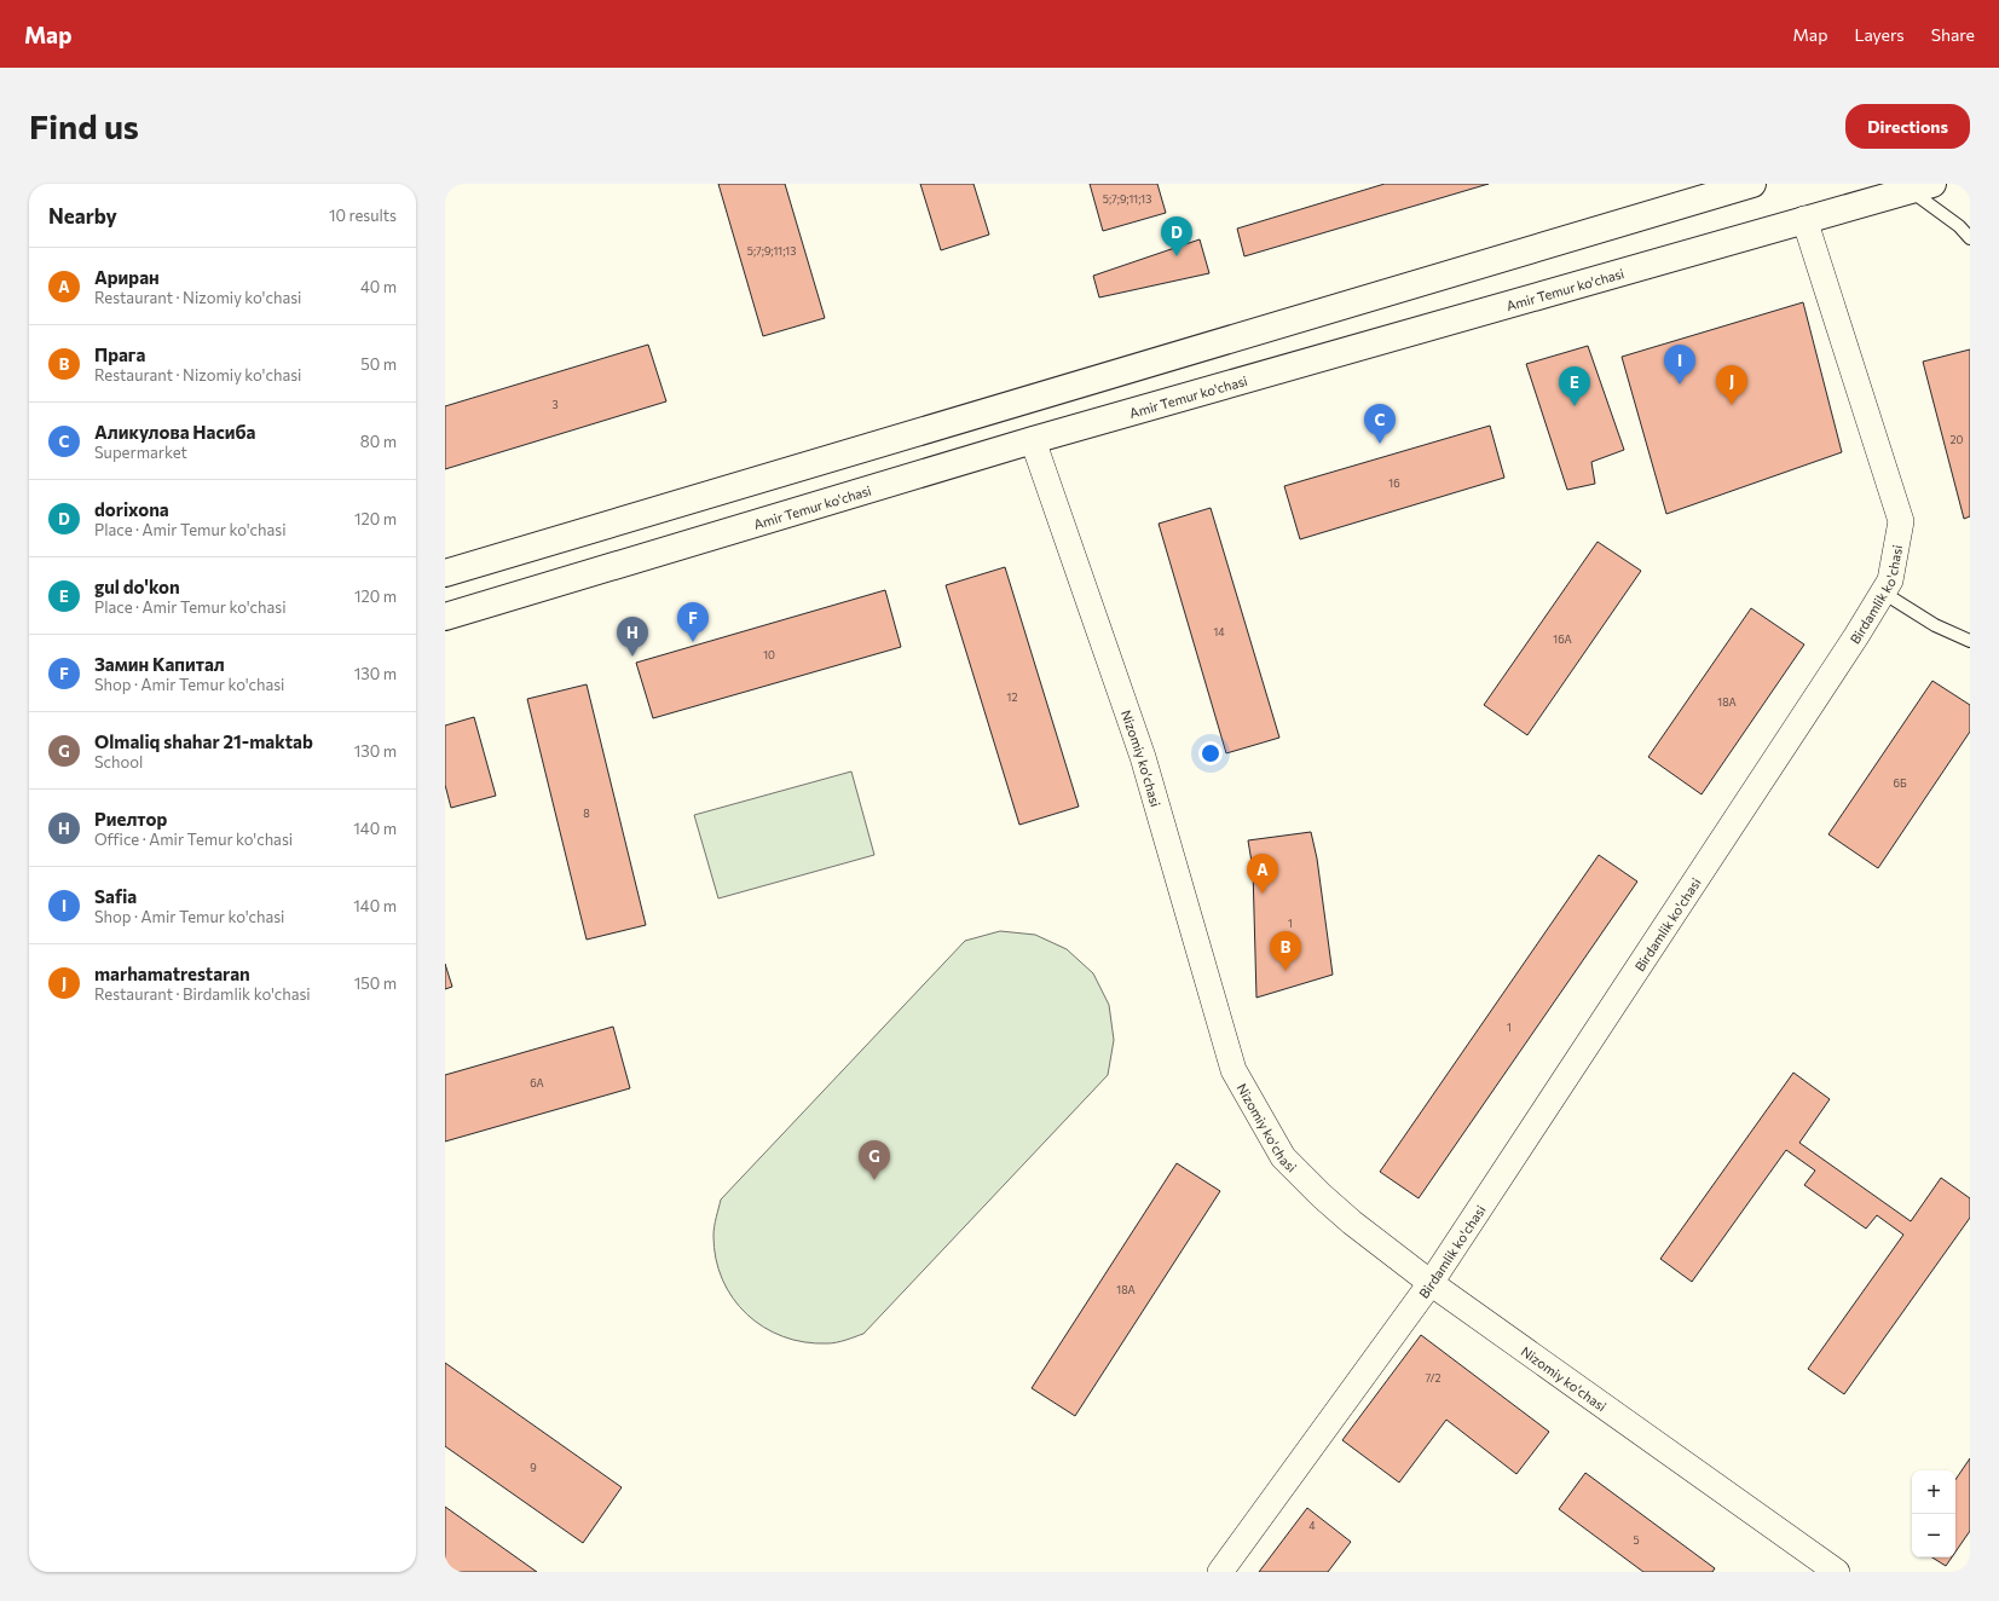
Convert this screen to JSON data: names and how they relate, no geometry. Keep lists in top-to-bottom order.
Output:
{
  "streets": {
    "main road": ["Amir Temur ko'chasi"],
    "street": ["Birdamlik ko'chasi", "Nizomiy ko'chasi"]
  },
  "crossings": [
    ["Amir Temur ko'chasi", "Birdamlik ko'chasi"],
    ["Amir Temur ko'chasi", "Nizomiy ko'chasi"],
    ["Birdamlik ko'chasi", "Nizomiy ko'chasi"]
  ],
  "house_numbers": [
    "5;7;9;11;13",
    "5;7;9;11;13",
    "3",
    "20",
    "16",
    "14",
    "16A",
    "10",
    "12",
    "18A",
    "6Б",
    "8",
    "1",
    "1",
    "6А",
    "18А",
    "7/2",
    "9",
    "4",
    "5"
  ],
  "page": {
    "header": "Map",
    "nav": ["Map", "Layers", "Share"],
    "buttons": "Directions",
    "title": "Find us",
    "heading": ["Nearby", "10 results"],
    "pins": [
      "D",
      "I",
      "J",
      "E",
      "C",
      "F",
      "H",
      "A",
      "B",
      "G"
    ],
    "list": [
      {
        "mark": "A",
        "name": "Ариран",
        "note": "Restaurant · Nizomiy ko'chasi",
        "value": "40 m"
      },
      {
        "mark": "B",
        "name": "Прага",
        "note": "Restaurant · Nizomiy ko'chasi",
        "value": "50 m"
      },
      {
        "mark": "C",
        "name": "Аликулова Насиба",
        "note": "Supermarket",
        "value": "80 m"
      },
      {
        "mark": "D",
        "name": "dorixona",
        "note": "Place · Amir Temur ko'chasi",
        "value": "120 m"
      },
      {
        "mark": "E",
        "name": "gul do'kon",
        "note": "Place · Amir Temur ko'chasi",
        "value": "120 m"
      },
      {
        "mark": "F",
        "name": "Замин Капитал",
        "note": "Shop · Amir Temur ko'chasi",
        "value": "130 m"
      },
      {
        "mark": "G",
        "name": "Olmaliq shahar 21-maktab",
        "note": "School",
        "value": "130 m"
      },
      {
        "mark": "H",
        "name": "Риелтор",
        "note": "Office · Amir Temur ko'chasi",
        "value": "140 m"
      },
      {
        "mark": "I",
        "name": "Safia",
        "note": "Shop · Amir Temur ko'chasi",
        "value": "140 m"
      },
      {
        "mark": "J",
        "name": "marhamatrestaran",
        "note": "Restaurant · Birdamlik ko'chasi",
        "value": "150 m"
      }
    ],
    "map_buttons": ["+", "−"]
  }
}
